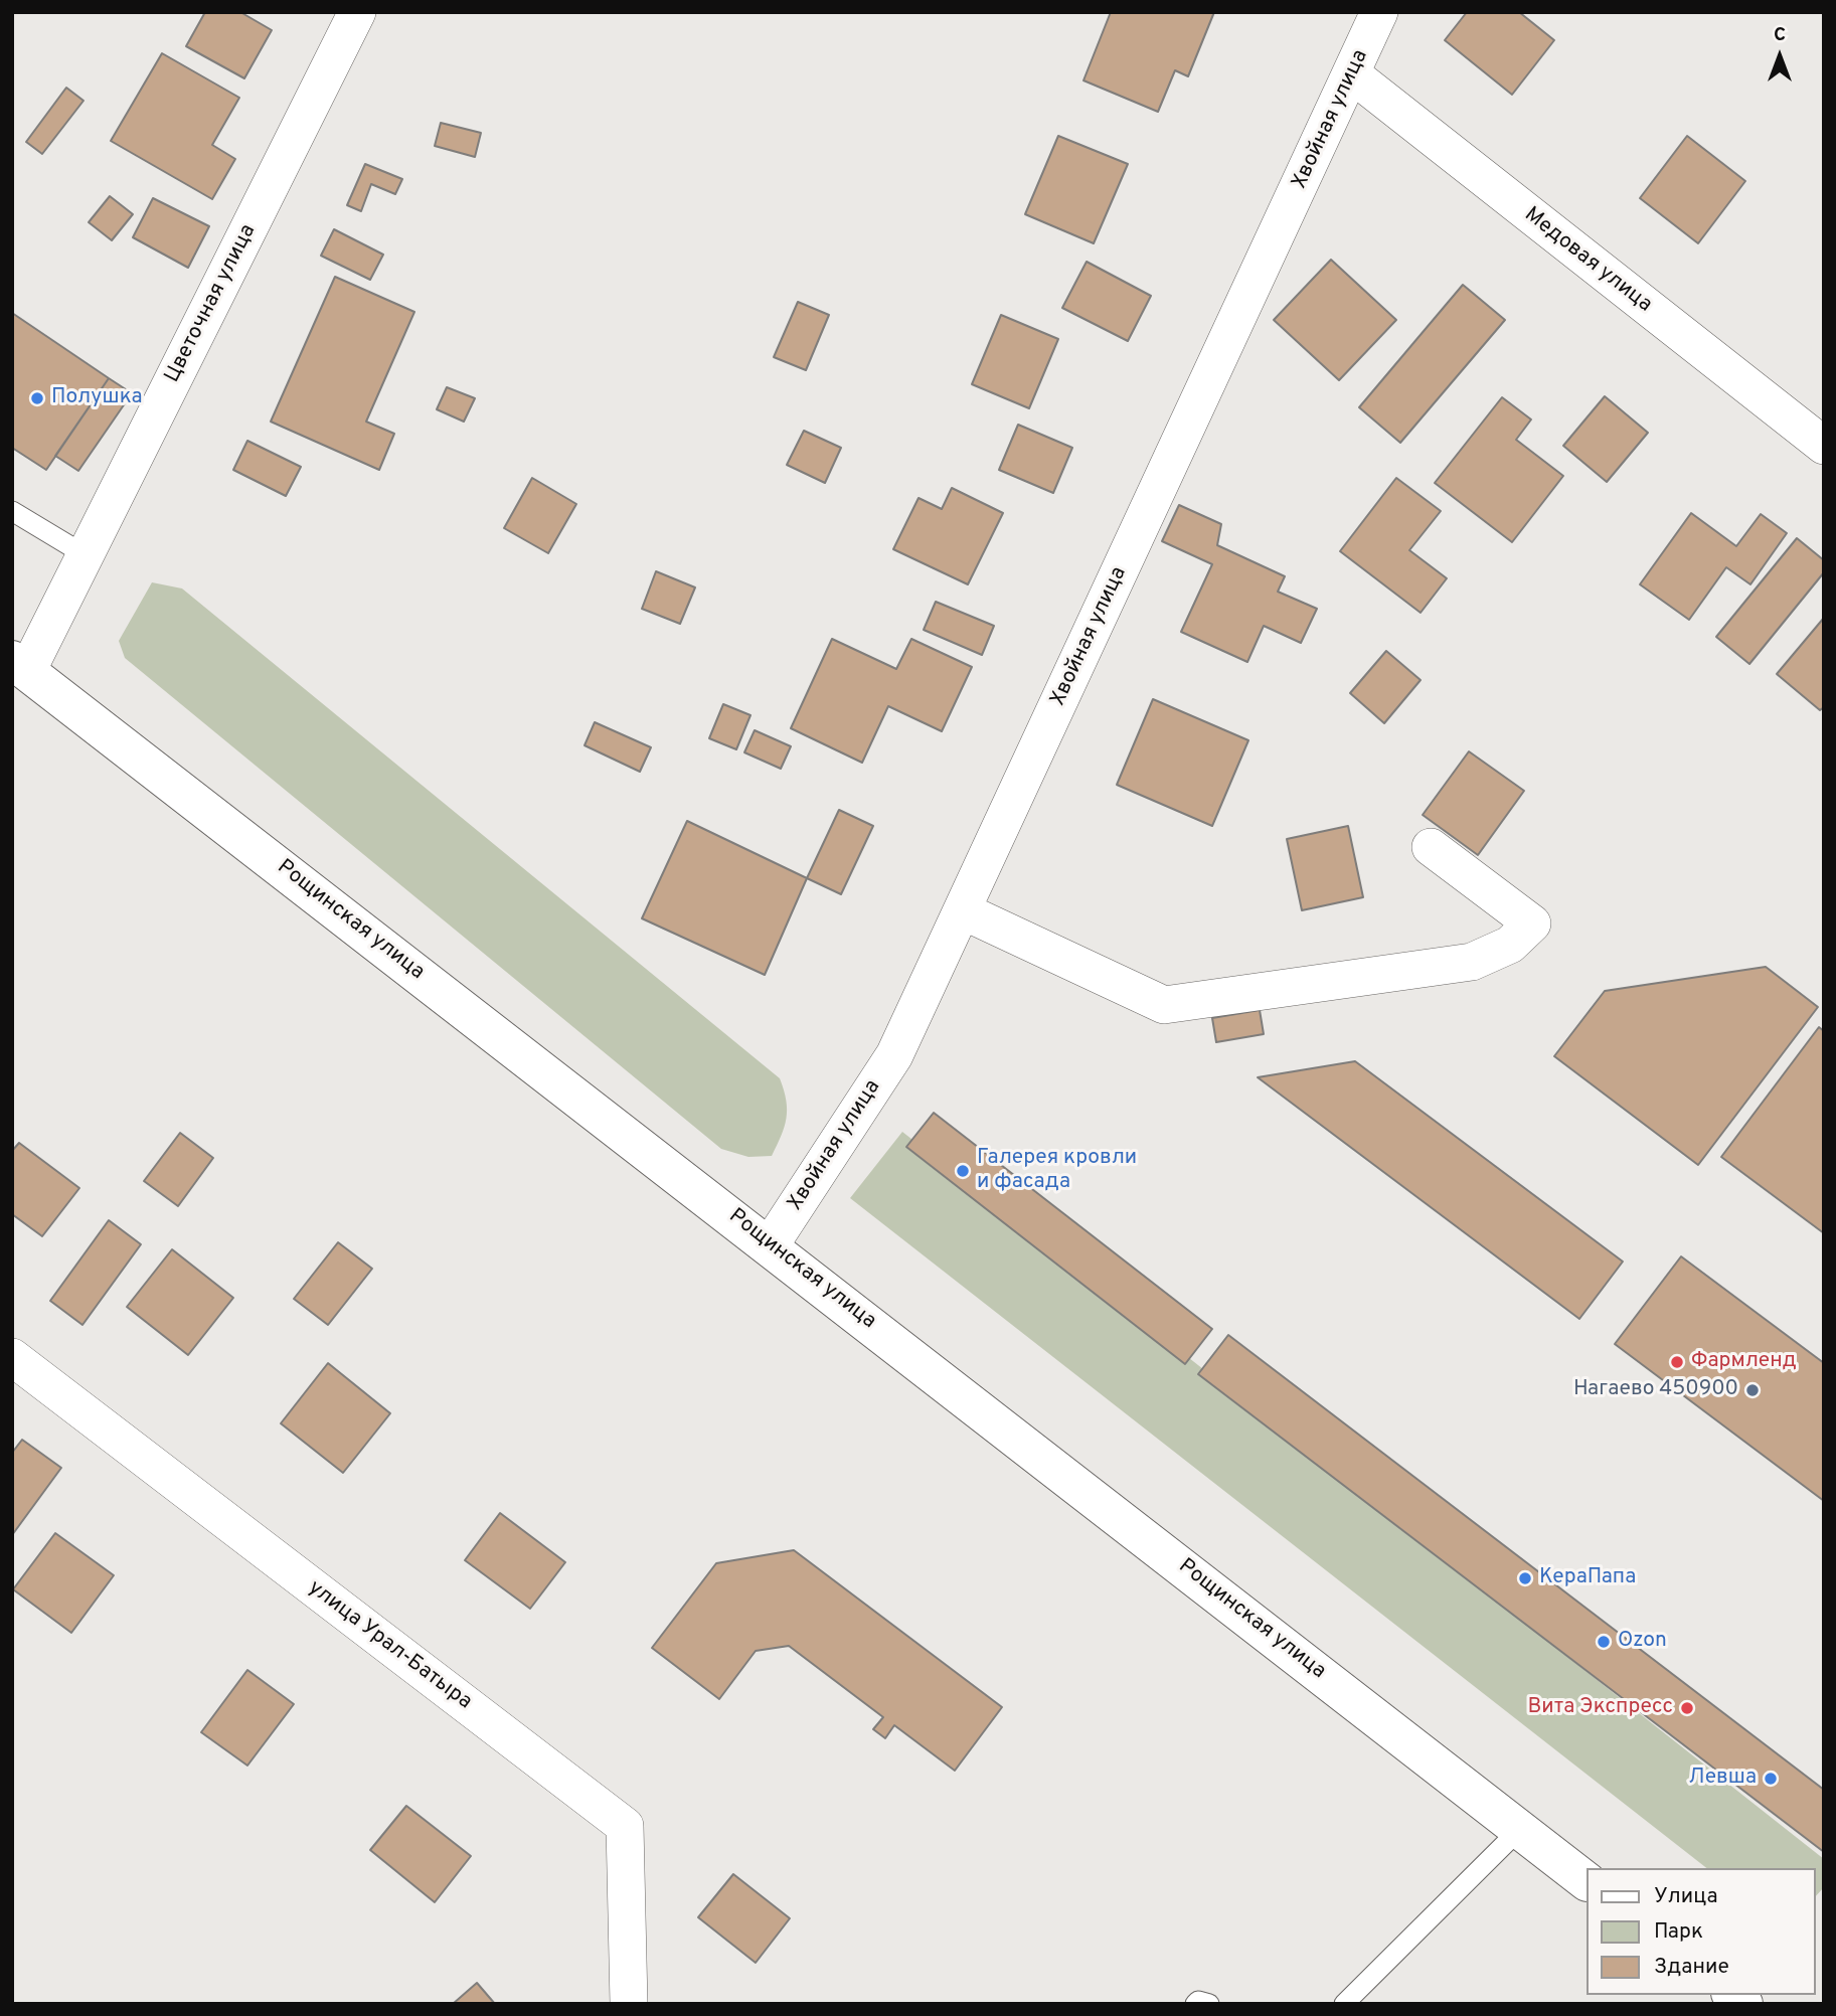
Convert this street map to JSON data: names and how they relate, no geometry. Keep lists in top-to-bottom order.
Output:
{
  "streets": {
    "street": [
      "Хвойная улица",
      "Медовая улица",
      "Цветочная улица",
      "Рощинская улица",
      "улица Урал-Батыра"
    ]
  },
  "crossings": [
    ["Хвойная улица", "Медовая улица"],
    ["Хвойная улица", "Рощинская улица"],
    ["Цветочная улица", "Рощинская улица"]
  ],
  "places": [
    "Полушка",
    "Галерея кровли и фасада",
    "Фармленд",
    "Нагаево 450900",
    "КераПапа",
    "Ozon",
    "Вита Экспресс",
    "Левша"
  ],
  "legend": ["Улица", "Парк", "Здание"],
  "north": "top"
}
